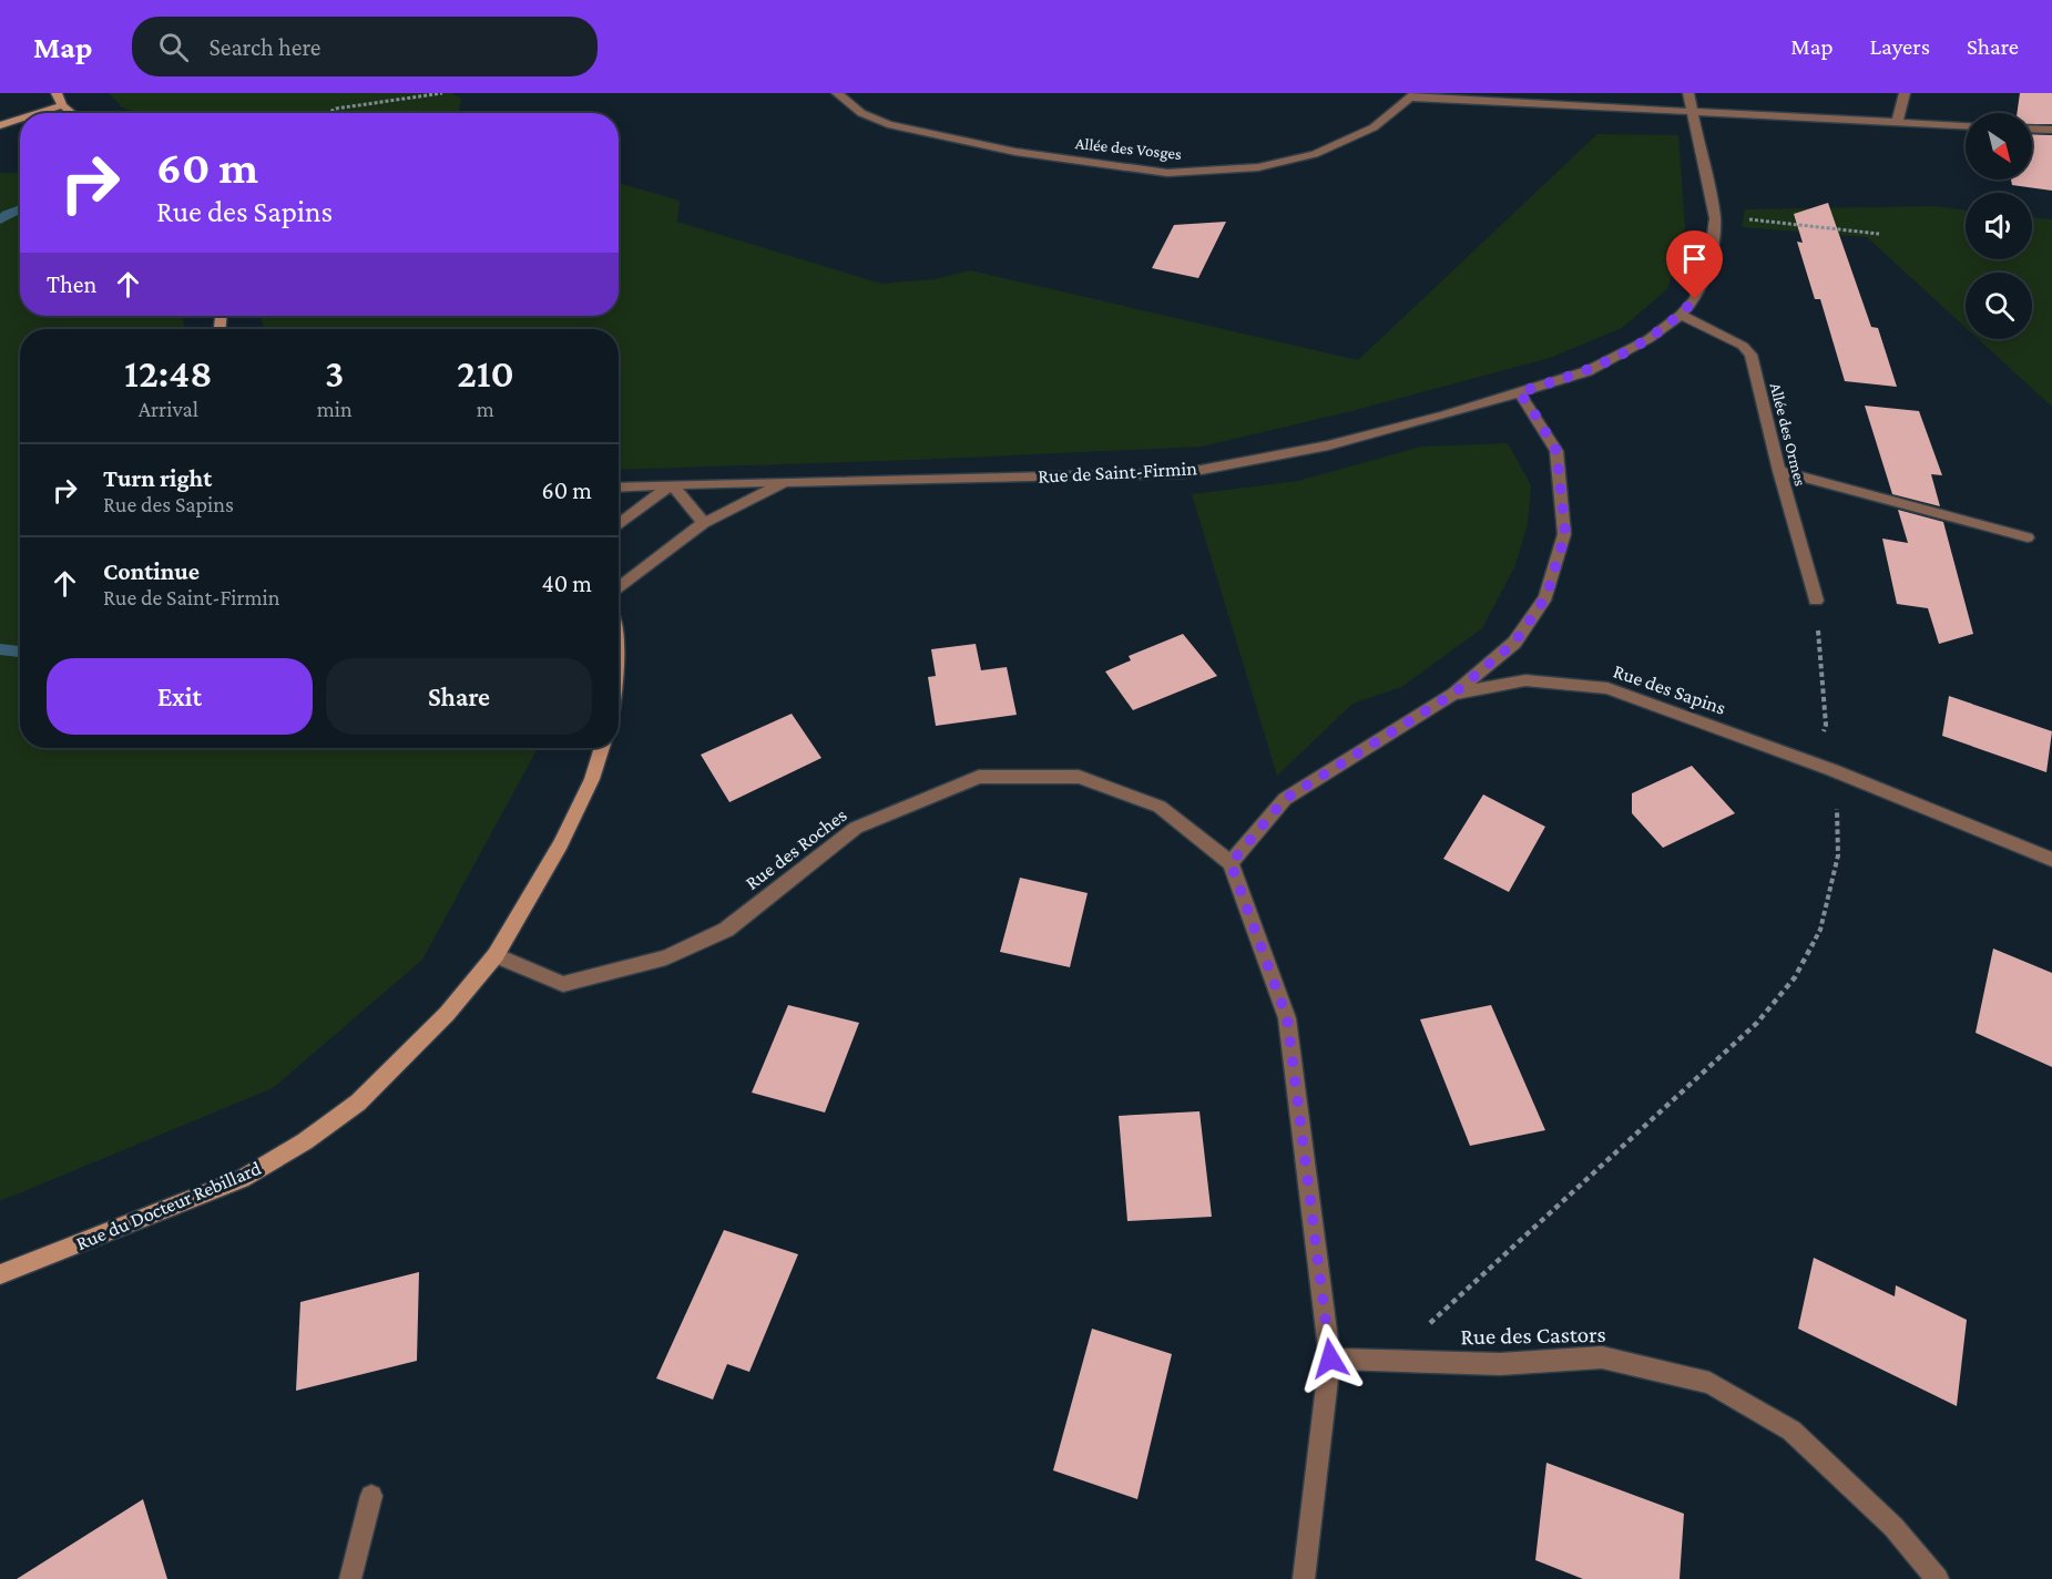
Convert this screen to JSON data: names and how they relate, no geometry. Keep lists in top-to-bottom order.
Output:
{
  "streets": {
    "main road": ["Rue du Docteur Rebillard"],
    "street": [
      "Allée des Vosges",
      "Allée des Ormes",
      "Rue de Saint-Firmin",
      "Rue des Sapins",
      "Rue des Roches",
      "Rue des Castors"
    ]
  },
  "crossings": [
    ["Allée des Vosges", "Rue de Saint-Firmin"],
    ["Allée des Ormes", "Rue de Saint-Firmin"],
    ["Rue des Sapins", "Rue des Roches"],
    ["Rue des Roches", "Rue du Docteur Rebillard"]
  ],
  "north": "bottom right",
  "page": {
    "header": "Map",
    "search": "Search here",
    "nav": ["Map", "Layers", "Share"],
    "turn": ["60 m", "Rue des Sapins"],
    "then": "Then",
    "eta": [
      "12:48",
      "Arrival",
      "3",
      "min",
      "210",
      "m"
    ],
    "list": [
      {
        "name": "Turn right",
        "note": "Rue des Sapins",
        "value": "60 m"
      },
      {
        "name": "Continue",
        "note": "Rue de Saint-Firmin",
        "value": "40 m"
      }
    ],
    "buttons": ["Exit", "Share"]
  }
}
